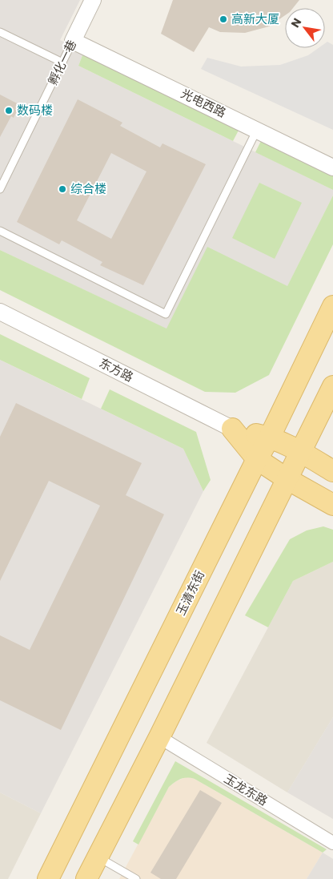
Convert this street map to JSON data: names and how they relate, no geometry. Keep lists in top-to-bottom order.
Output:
{
  "streets": {
    "main road": ["东方路", "玉清东街"],
    "street": ["孵化一巷", "光电西路", "玉龙东路"]
  },
  "crossings": [
    ["孵化一巷", "光电西路"],
    ["东方路", "玉清东街"]
  ],
  "places": ["高新大厦", "数码楼", "综合楼"],
  "north": "top left"
}
